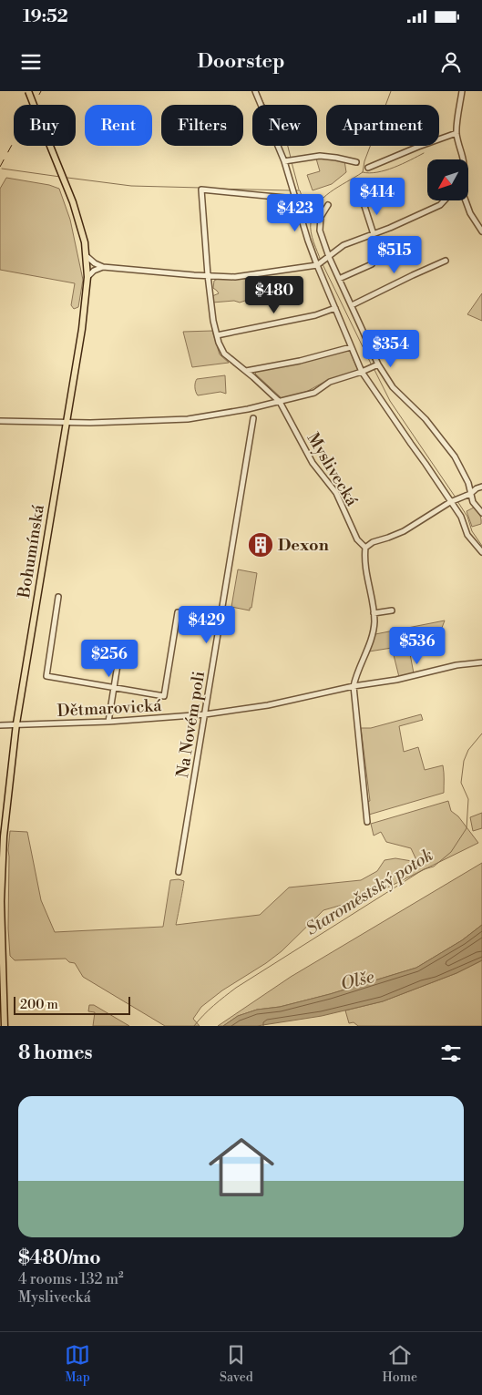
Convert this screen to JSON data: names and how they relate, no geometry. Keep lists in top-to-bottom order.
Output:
{
  "streets": {
    "main road": ["Bohumínská"],
    "street": ["Myslivecká", "Dětmarovická", "Na Novém poli"]
  },
  "crossings": [
    ["Bohumínská", "Dětmarovická"],
    ["Dětmarovická", "Na Novém poli"]
  ],
  "water": ["Staroměstský potok", "Olše"],
  "places": {
    "building": ["Dexon"]
  },
  "scale_bar": "200 m",
  "north": "bottom left",
  "page": {
    "status": "19:52",
    "header": "Doorstep",
    "chip": [
      "Buy",
      "Rent",
      "Filters",
      "New",
      "Apartment"
    ],
    "price": [
      "$414",
      "$423",
      "$515",
      "$480",
      "$354",
      "$429",
      "$536",
      "$256"
    ],
    "scale": "200 m",
    "heading": "8 homes",
    "list": [
      {
        "name": "$480/mo",
        "note": "4 rooms · 132 m² · Myslivecká"
      }
    ],
    "tabs": ["Map", "Saved", "Home"]
  }
}
